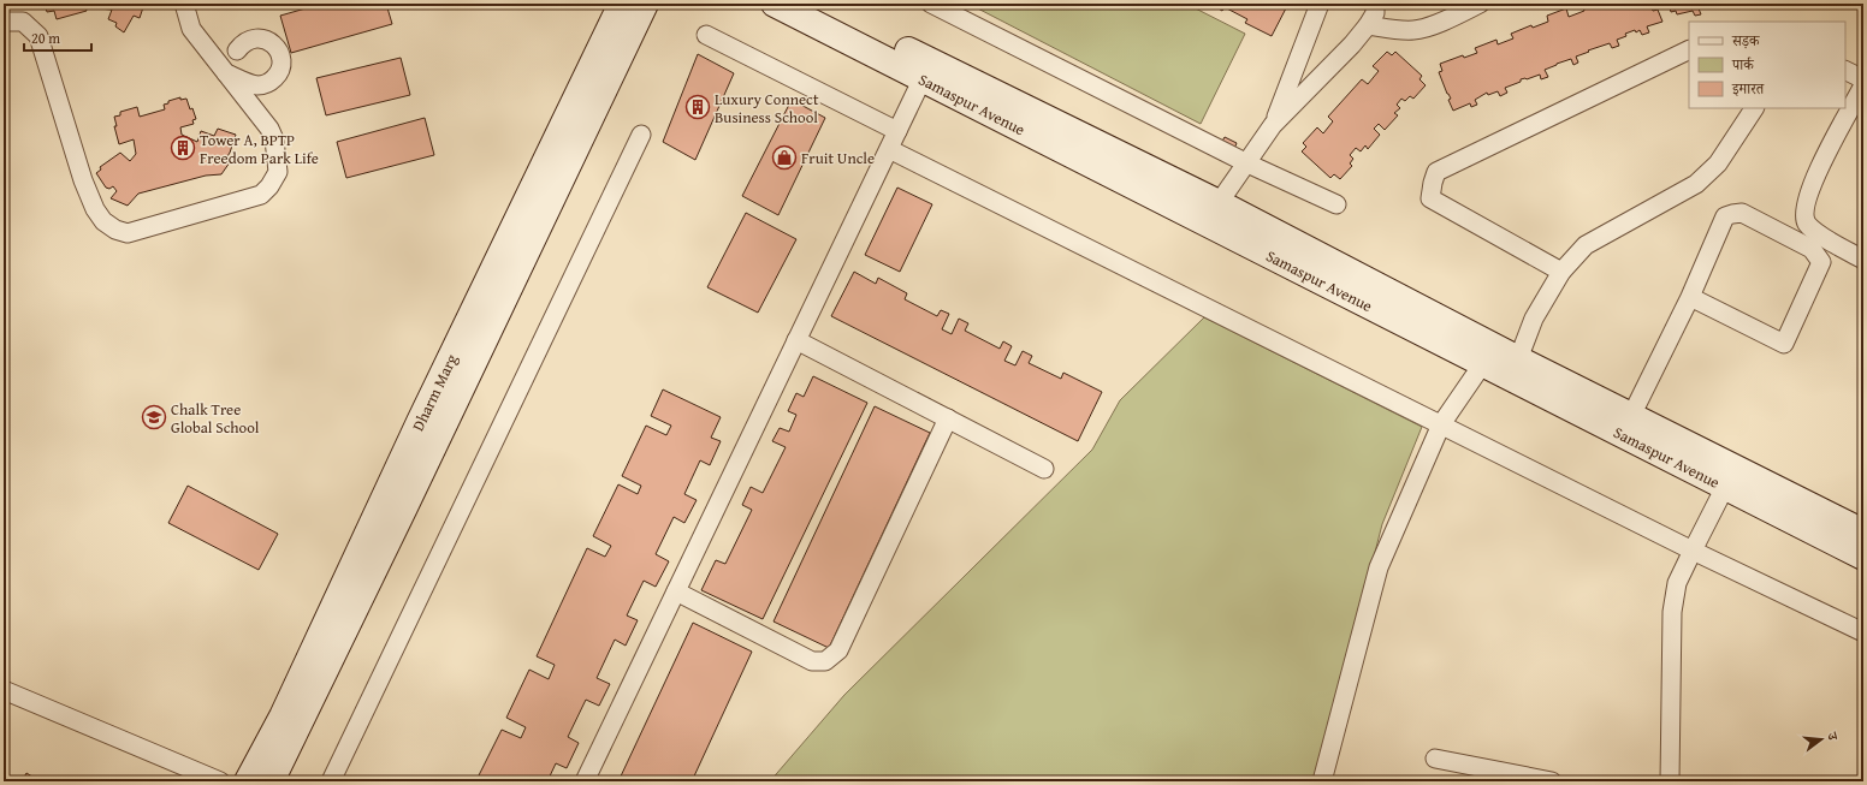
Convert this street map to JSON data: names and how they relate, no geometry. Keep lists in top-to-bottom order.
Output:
{
  "streets": {
    "main road": ["Samaspur Avenue", "Dharm Marg"]
  },
  "places": {
    "building": ["Luxury Connect Business School", "Tower A, BPTP Freedom Park Life"],
    "shop": ["Fruit Uncle"],
    "school or university": ["Chalk Tree Global School"]
  },
  "legend": ["सड़क", "पार्क", "इमारत"],
  "scale_bar": "20 m",
  "north": "right"
}
